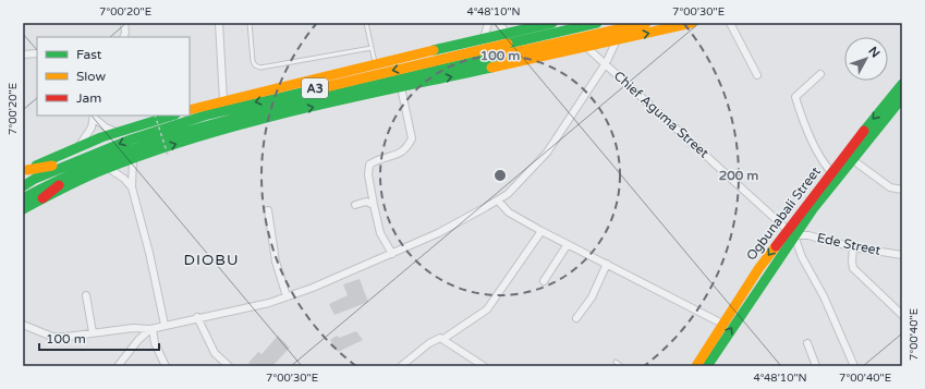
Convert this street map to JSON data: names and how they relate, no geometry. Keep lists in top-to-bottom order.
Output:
{
  "streets": {
    "main road": ["A3", "Ogbunabali Street"],
    "street": ["Chief Aguma Street", "Ede Street"]
  },
  "crossings": [
    ["Chief Aguma Street", "Ogbunabali Street"],
    ["Chief Aguma Street", "Ede Street"],
    ["Ogbunabali Street", "Ede Street"]
  ],
  "districts": ["DIOBU"],
  "legend": ["Fast", "Slow", "Jam"],
  "scale_bar": "100 m",
  "north": "top right",
  "coordinates": [
    "7°00'20\"E",
    "4°48'10\"N",
    "7°00'30\"E",
    "7°00'40\"E"
  ],
  "rings": ["100 m", "200 m"]
}
